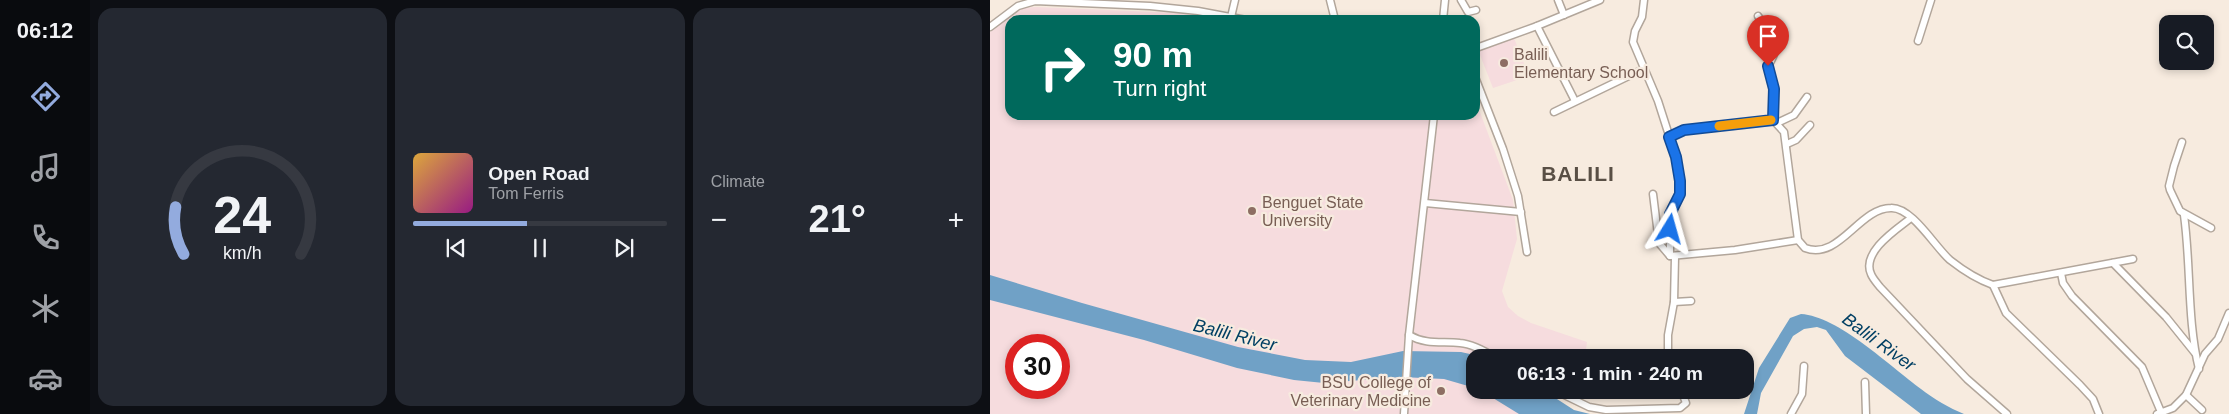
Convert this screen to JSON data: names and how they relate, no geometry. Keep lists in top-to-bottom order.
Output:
{
  "districts": ["BALILI"],
  "water": ["Balili River"],
  "places": ["Balili Elementary School", "Benguet State University", "BSU College of Veterinary Medicine"],
  "page": {
    "tabs": "06:12",
    "tile": "Climate",
    "turn": ["90 m", "Turn right"],
    "song": ["Open Road", "Tom Ferris"],
    "heat": ["−", "21°", "+"],
    "limit": "30",
    "trip": "06:13 · 1 min · 240 m",
    "gauge": ["24", "km/h"]
  }
}
